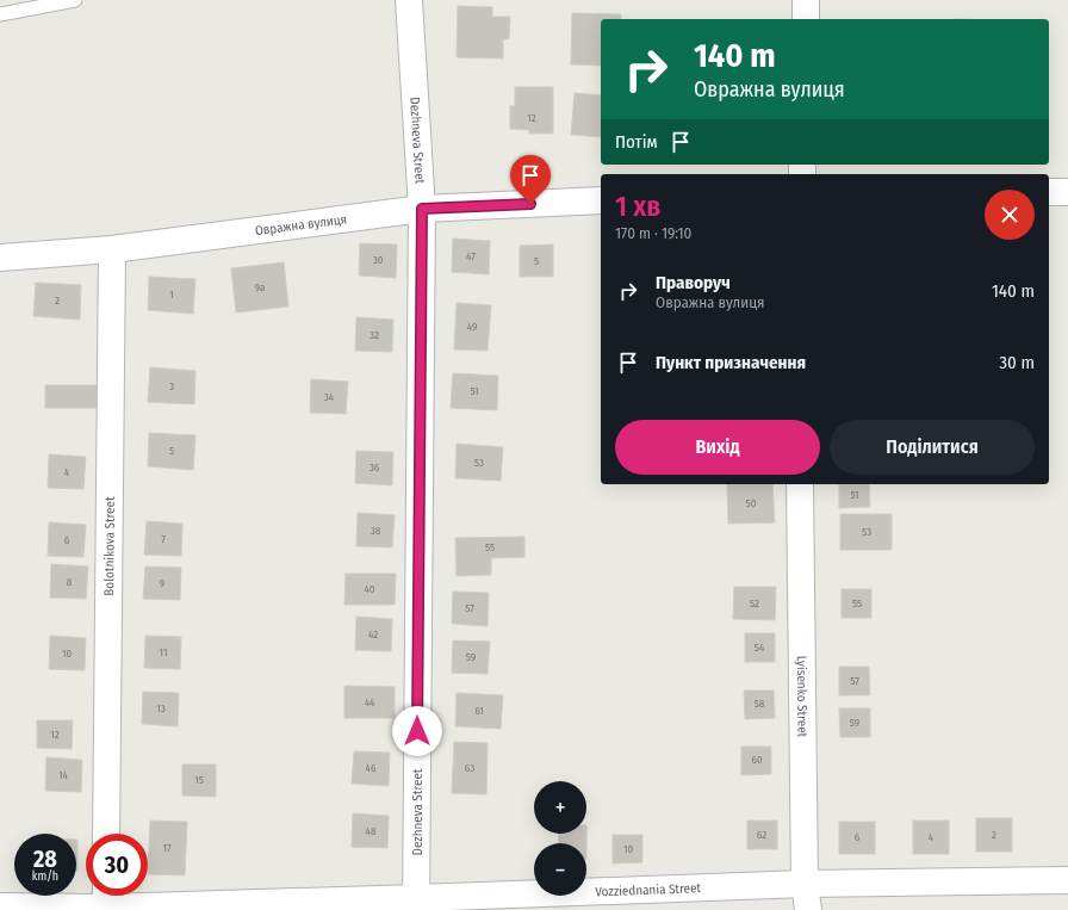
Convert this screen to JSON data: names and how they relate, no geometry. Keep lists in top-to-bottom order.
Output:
{
  "streets": {
    "street": [
      "Dezhneva Street",
      "Овражна вулиця",
      "Bolotnikova Street",
      "Lyisenko Street",
      "Vozziednania Street"
    ]
  },
  "crossings": [
    ["Dezhneva Street", "Овражна вулиця"],
    ["Dezhneva Street", "Vozziednania Street"],
    ["Овражна вулиця", "Bolotnikova Street"],
    ["Lyisenko Street", "Vozziednania Street"]
  ],
  "house_numbers": [
    "12",
    "47",
    "30",
    "5",
    "9а",
    "1",
    "2",
    "49",
    "32",
    "3",
    "51",
    "34",
    "5",
    "53",
    "36",
    "4",
    "51",
    "50",
    "38",
    "53",
    "7",
    "6",
    "55",
    "8",
    "9",
    "40",
    "52",
    "55",
    "57",
    "42",
    "54",
    "11",
    "10",
    "59",
    "57",
    "44",
    "58",
    "13",
    "61",
    "59",
    "12",
    "60",
    "46",
    "63",
    "14",
    "15",
    "48",
    "62",
    "2",
    "6",
    "4",
    "17",
    "10"
  ],
  "page": {
    "turn": ["140 m", "Овражна вулиця"],
    "then": "Потім",
    "heading": ["1 хв", "170 m · 19:10"],
    "list": [
      {
        "name": "Праворуч",
        "note": "Овражна вулиця",
        "value": "140 m"
      },
      {
        "name": "Пункт призначення",
        "value": "30 m"
      }
    ],
    "buttons": ["Вихід", "Поділитися"],
    "map_buttons": ["+", "−"],
    "speed": "28 km/h",
    "limit": "30"
  }
}
